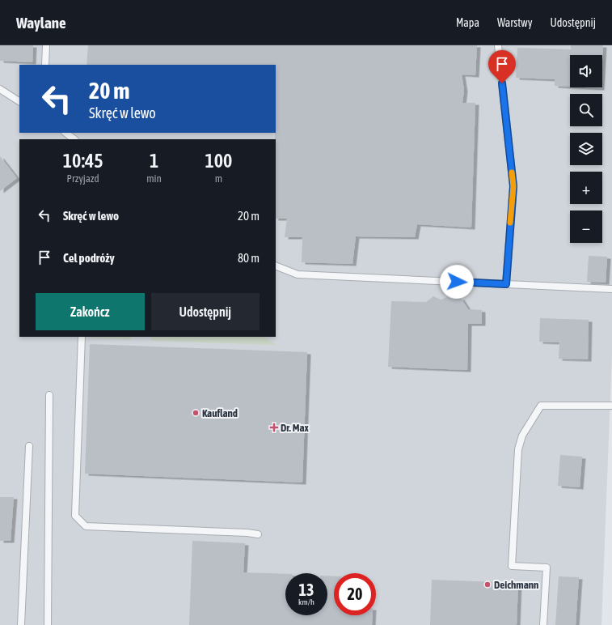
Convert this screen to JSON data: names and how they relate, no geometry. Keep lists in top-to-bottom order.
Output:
{
  "places": {
    "other": ["Kaufland", "Deichmann"],
    "health": ["Dr. Max"]
  },
  "page": {
    "header": "Waylane",
    "nav": ["Mapa", "Warstwy", "Udostępnij"],
    "map_buttons": ["+", "−"],
    "turn": ["20 m", "Skręć w lewo"],
    "eta": [
      "10:45",
      "Przyjazd",
      "1",
      "min",
      "100",
      "m"
    ],
    "list": [
      {
        "name": "Skręć w lewo",
        "value": "20 m"
      },
      {
        "name": "Cel podróży",
        "value": "80 m"
      }
    ],
    "buttons": ["Zakończ", "Udostępnij"],
    "speed": "13 km/h",
    "limit": "20"
  }
}
